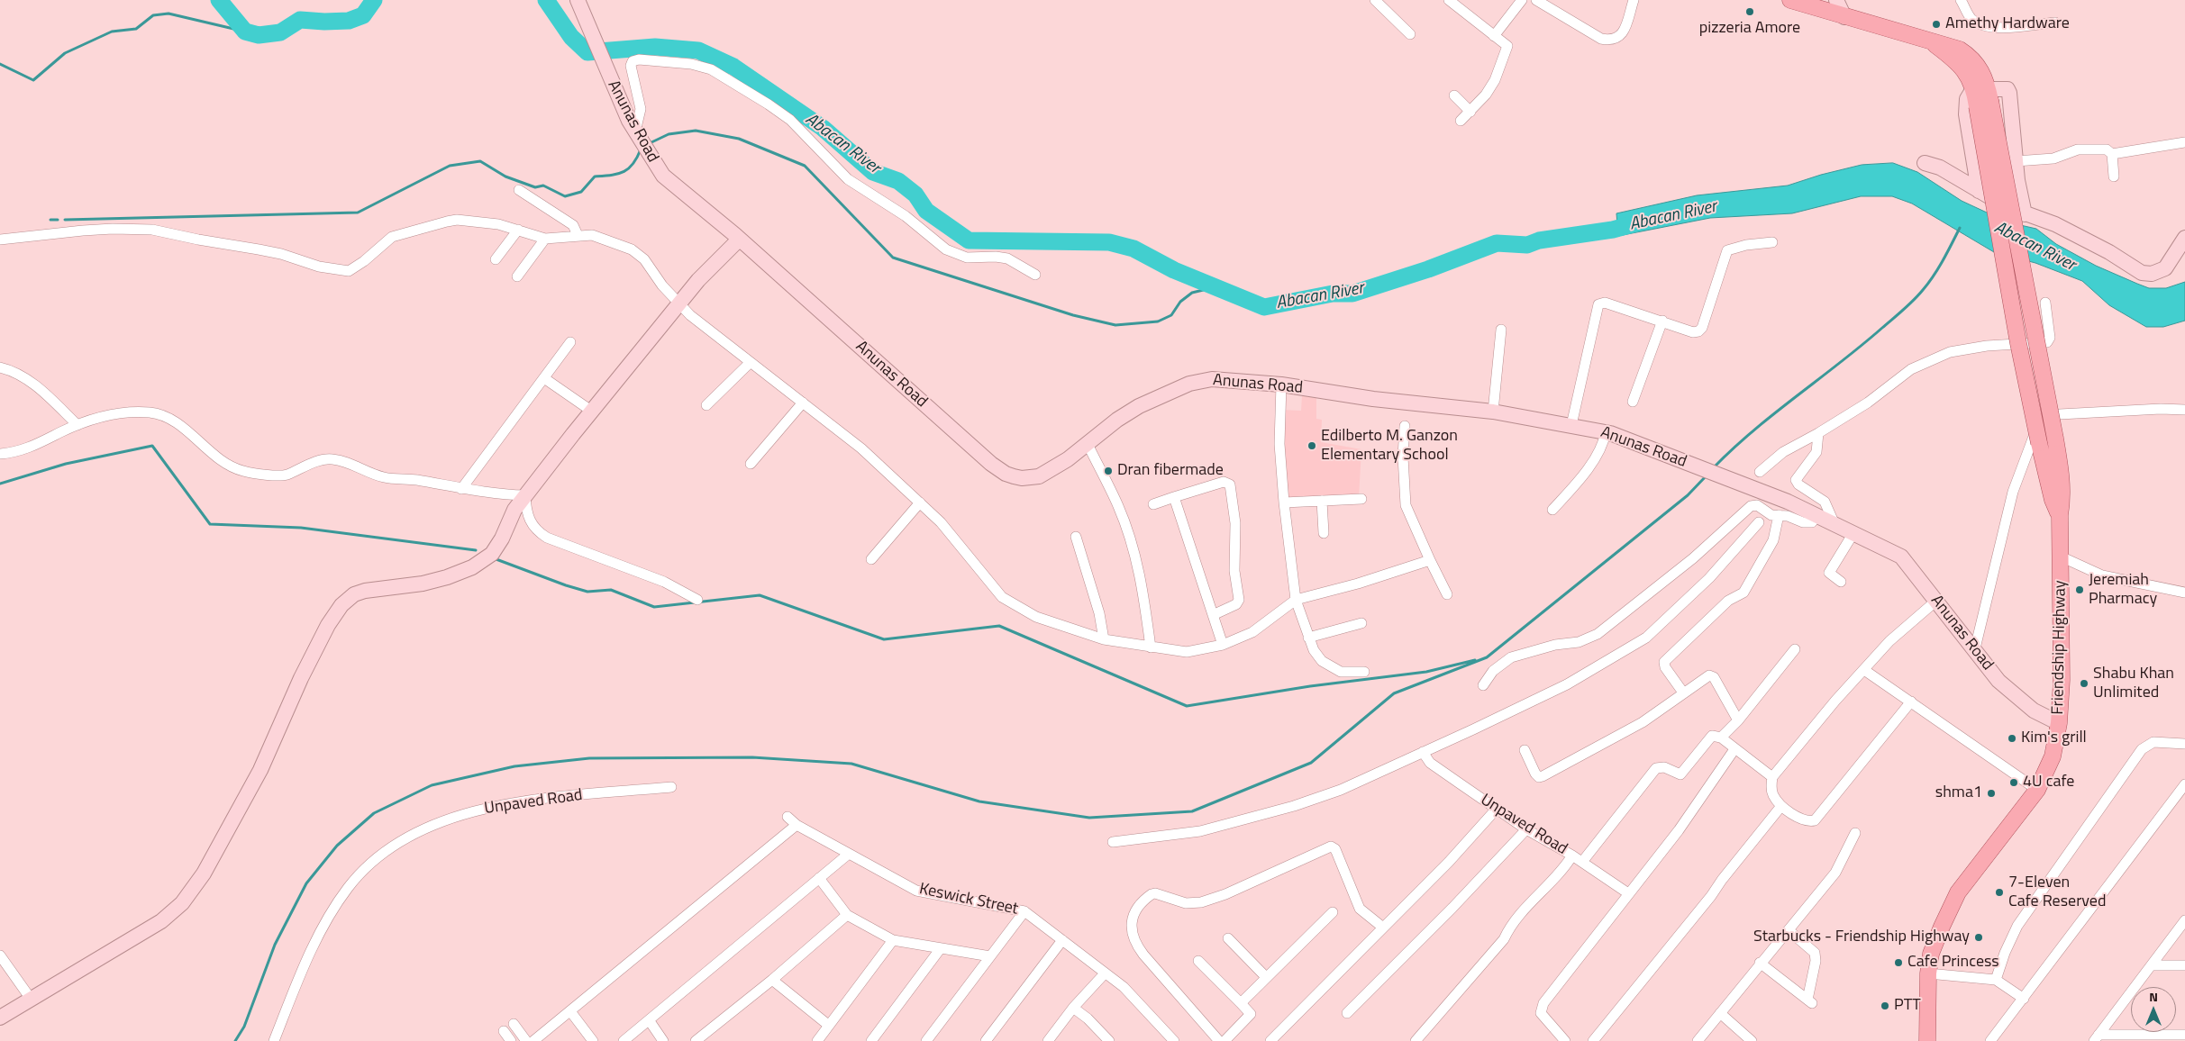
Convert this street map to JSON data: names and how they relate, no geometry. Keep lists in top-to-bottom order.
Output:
{
  "streets": {
    "main road": ["Friendship Highway"],
    "street": ["Anunas Road", "Unpaved Road", "Keswick Street"]
  },
  "crossings": [
    ["Anunas Road", "Friendship Highway"]
  ],
  "water": ["Abacan River"],
  "places": [
    "pizzeria Amore",
    "Amethy Hardware",
    "Edilberto M. Ganzon Elementary School",
    "Dran fibermade",
    "Jeremiah Pharmacy",
    "Shabu Khan Unlimited",
    "Kim's grill",
    "4U cafe",
    "shma1",
    "7-Eleven Cafe Reserved",
    "Starbucks - Friendship Highway",
    "Cafe Princess",
    "PTT"
  ],
  "north": "top"
}
